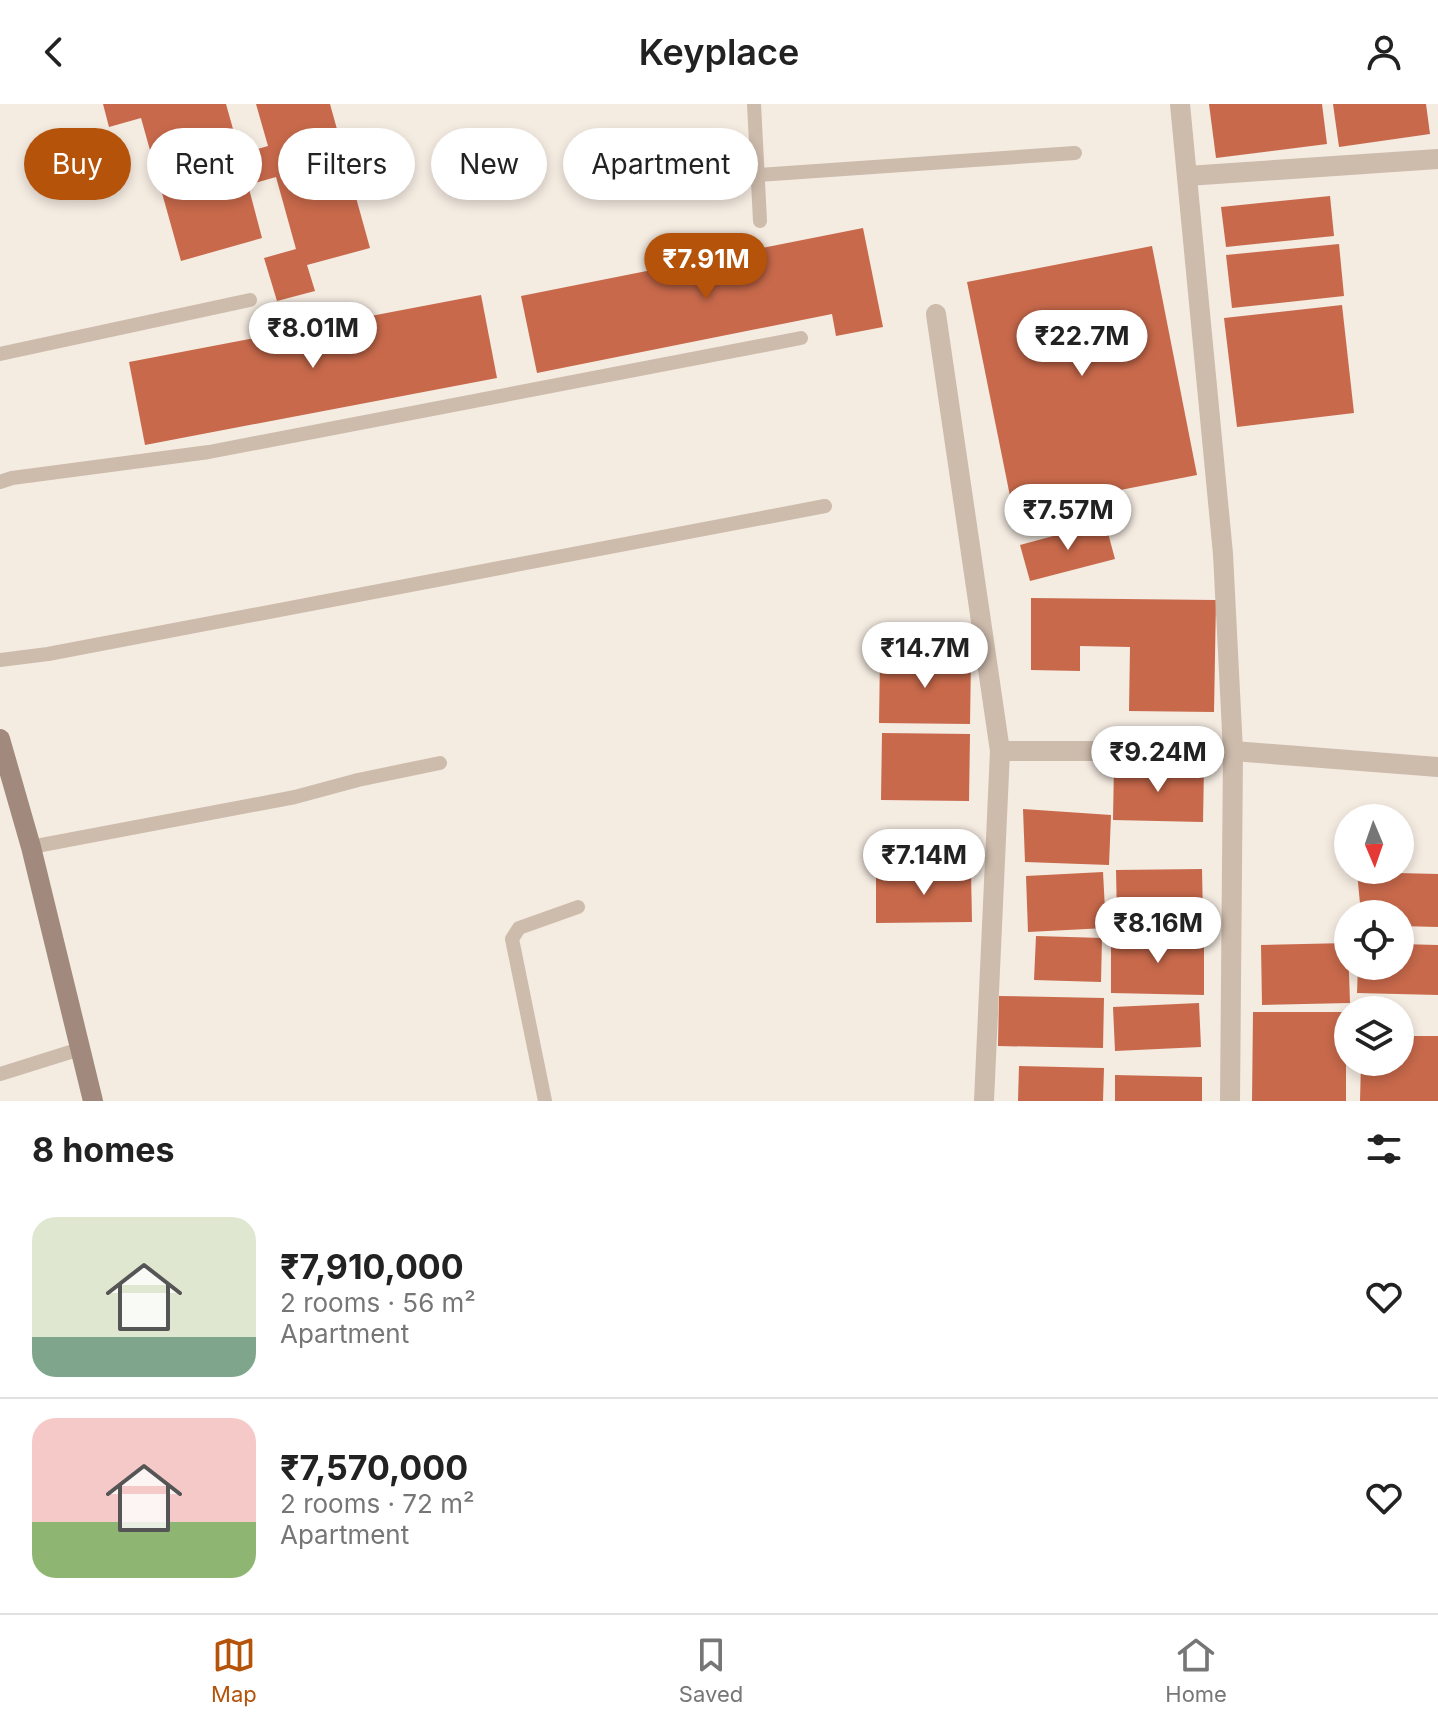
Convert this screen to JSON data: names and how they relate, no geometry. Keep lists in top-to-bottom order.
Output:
{
  "north": "bottom",
  "page": {
    "header": "Keyplace",
    "chip": [
      "Buy",
      "Rent",
      "Filters",
      "New",
      "Apartment"
    ],
    "price": [
      "₹7.91M",
      "₹8.01M",
      "₹22.7M",
      "₹7.57M",
      "₹14.7M",
      "₹9.24M",
      "₹7.14M",
      "₹8.16M"
    ],
    "heading": "8 homes",
    "list": [
      {
        "name": "₹7,910,000",
        "note": "2 rooms · 56 m² · Apartment"
      },
      {
        "name": "₹7,570,000",
        "note": "2 rooms · 72 m² · Apartment"
      }
    ],
    "tabs": ["Map", "Saved", "Home"]
  }
}
